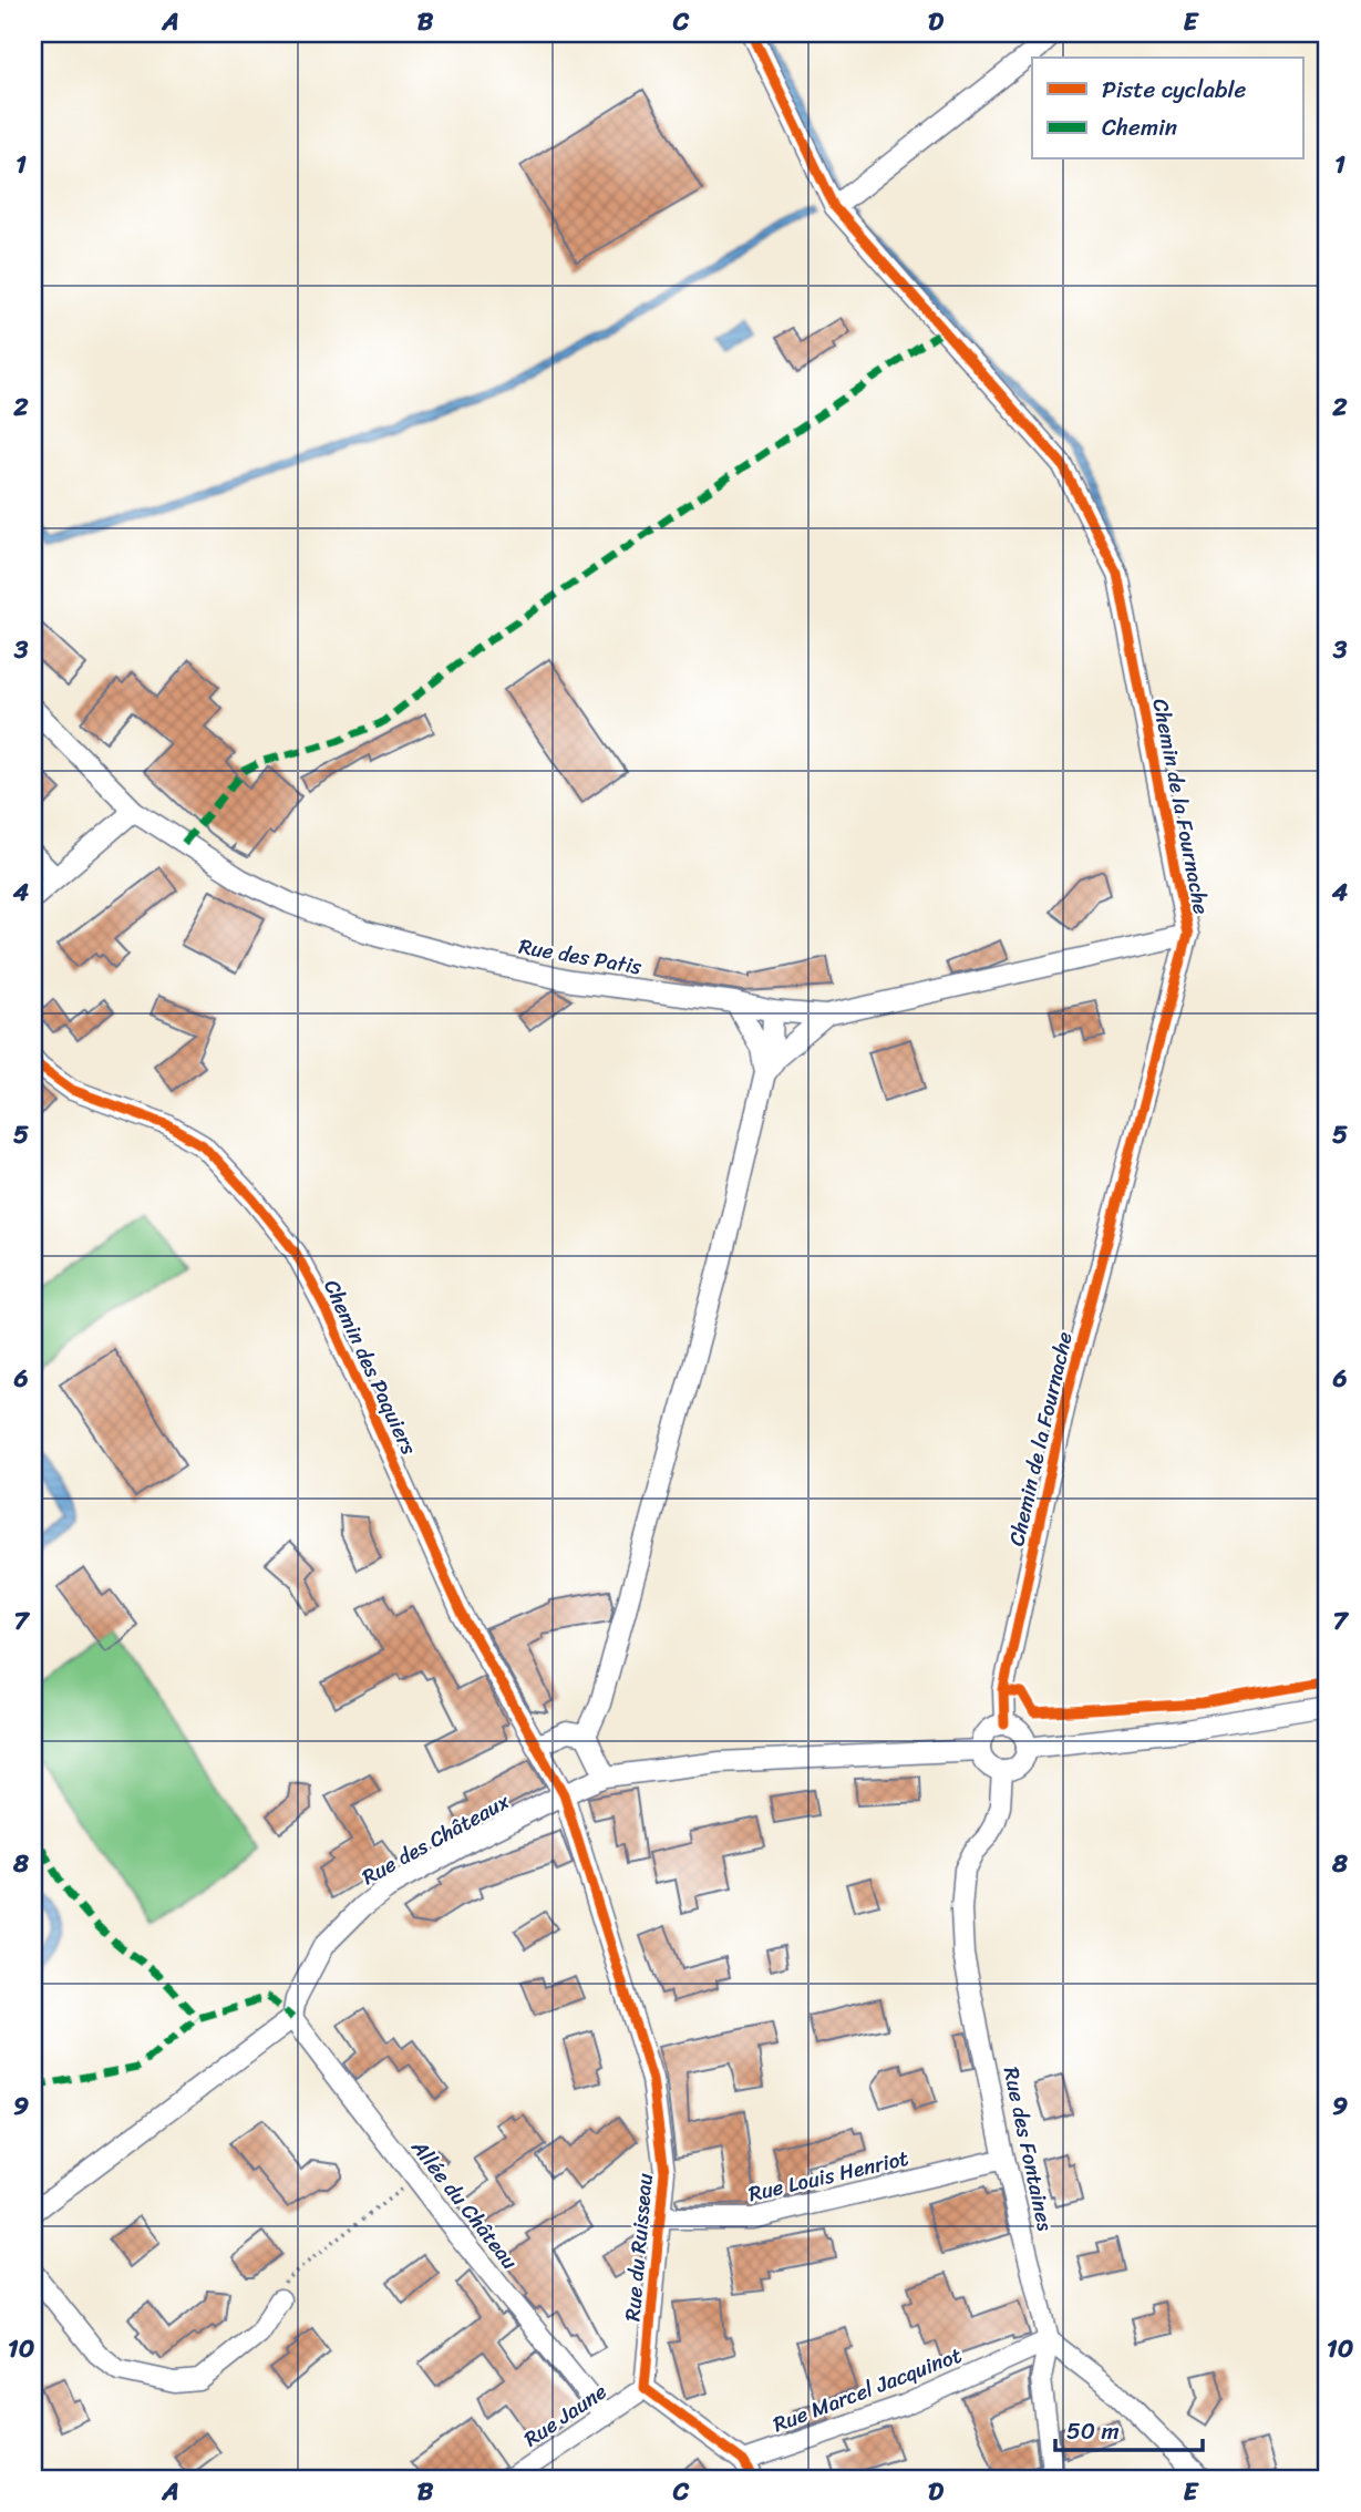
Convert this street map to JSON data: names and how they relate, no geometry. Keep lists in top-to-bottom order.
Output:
{
  "streets": {
    "street": [
      "Chemin de la Fournache",
      "Rue des Patis",
      "Chemin des Paquiers",
      "Rue des Châteaux",
      "Rue des Fontaines",
      "Rue Louis Henriot",
      "Allée du Château",
      "Rue du Ruisseau",
      "Rue Marcel Jacquinot",
      "Rue Jaune"
    ]
  },
  "crossings": [
    ["Chemin de la Fournache", "Rue des Patis"],
    ["Chemin de la Fournache", "Rue des Châteaux"],
    ["Chemin de la Fournache", "Rue des Fontaines"],
    ["Chemin des Paquiers", "Rue des Châteaux"],
    ["Chemin des Paquiers", "Rue du Ruisseau"],
    ["Rue des Châteaux", "Rue des Fontaines"],
    ["Rue des Châteaux", "Allée du Château"],
    ["Rue des Châteaux", "Rue du Ruisseau"],
    ["Rue des Fontaines", "Rue Louis Henriot"],
    ["Rue des Fontaines", "Rue Marcel Jacquinot"],
    ["Rue Louis Henriot", "Rue du Ruisseau"],
    ["Allée du Château", "Rue Jaune"],
    ["Rue du Ruisseau", "Rue Jaune"]
  ],
  "legend": ["Piste cyclable", "Chemin"],
  "scale_bar": "50 m",
  "grid": {
    "columns": [
      "A",
      "B",
      "C",
      "D",
      "E"
    ],
    "rows": [
      "1",
      "2",
      "3",
      "4",
      "5",
      "6",
      "7",
      "8",
      "9",
      "10"
    ]
  }
}
